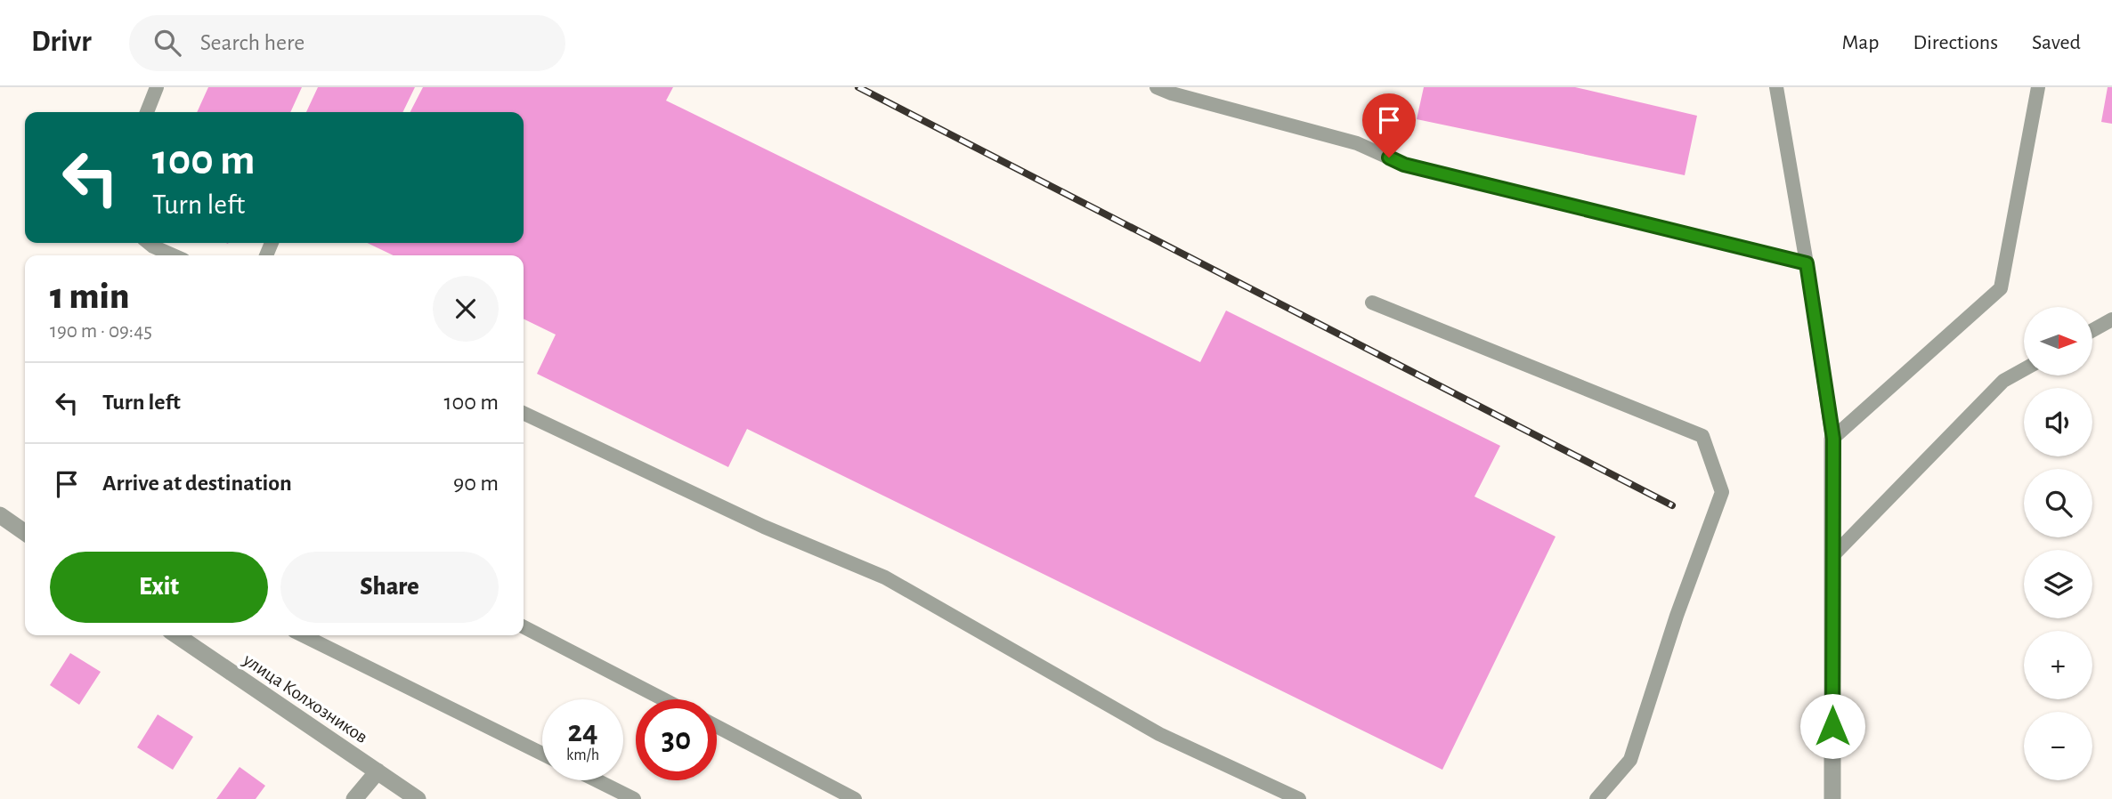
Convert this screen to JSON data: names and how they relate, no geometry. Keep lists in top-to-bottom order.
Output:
{
  "streets": {
    "street": ["улица Колхозников"]
  },
  "north": "right",
  "page": {
    "header": "Drivr",
    "search": "Search here",
    "nav": ["Map", "Directions", "Saved"],
    "turn": ["100 m", "Turn left"],
    "heading": ["1 min", "190 m · 09:45"],
    "map_buttons": ["+", "−"],
    "list": [
      {
        "name": "Turn left",
        "value": "100 m"
      },
      {
        "name": "Arrive at destination",
        "value": "90 m"
      }
    ],
    "buttons": ["Exit", "Share"],
    "speed": "24 km/h",
    "limit": "30"
  }
}
